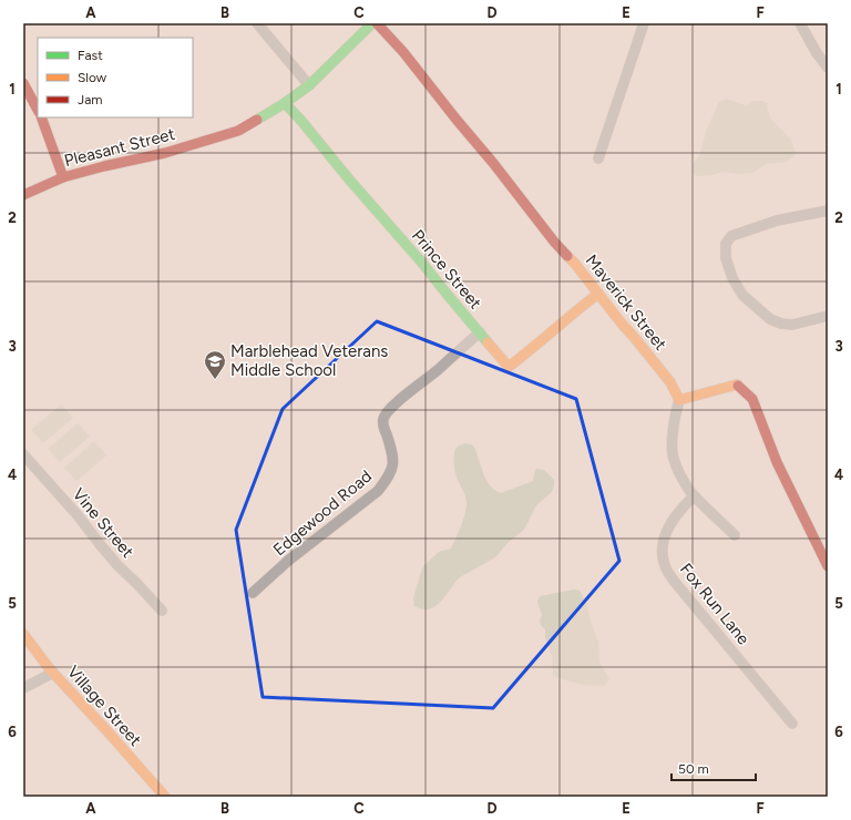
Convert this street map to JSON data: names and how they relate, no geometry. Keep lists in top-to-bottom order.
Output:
{
  "streets": {
    "street": [
      "Pleasant Street",
      "Prince Street",
      "Maverick Street",
      "Edgewood Road",
      "Vine Street",
      "Fox Run Lane",
      "Village Street"
    ]
  },
  "crossings": [
    ["Pleasant Street", "Prince Street"],
    ["Prince Street", "Maverick Street"],
    ["Prince Street", "Edgewood Road"]
  ],
  "places": {
    "school or university": ["Marblehead Veterans Middle School"]
  },
  "legend": ["Fast", "Slow", "Jam"],
  "scale_bar": "50 m",
  "grid": {
    "columns": [
      "A",
      "B",
      "C",
      "D",
      "E",
      "F"
    ],
    "rows": [
      "1",
      "2",
      "3",
      "4",
      "5",
      "6"
    ]
  }
}
